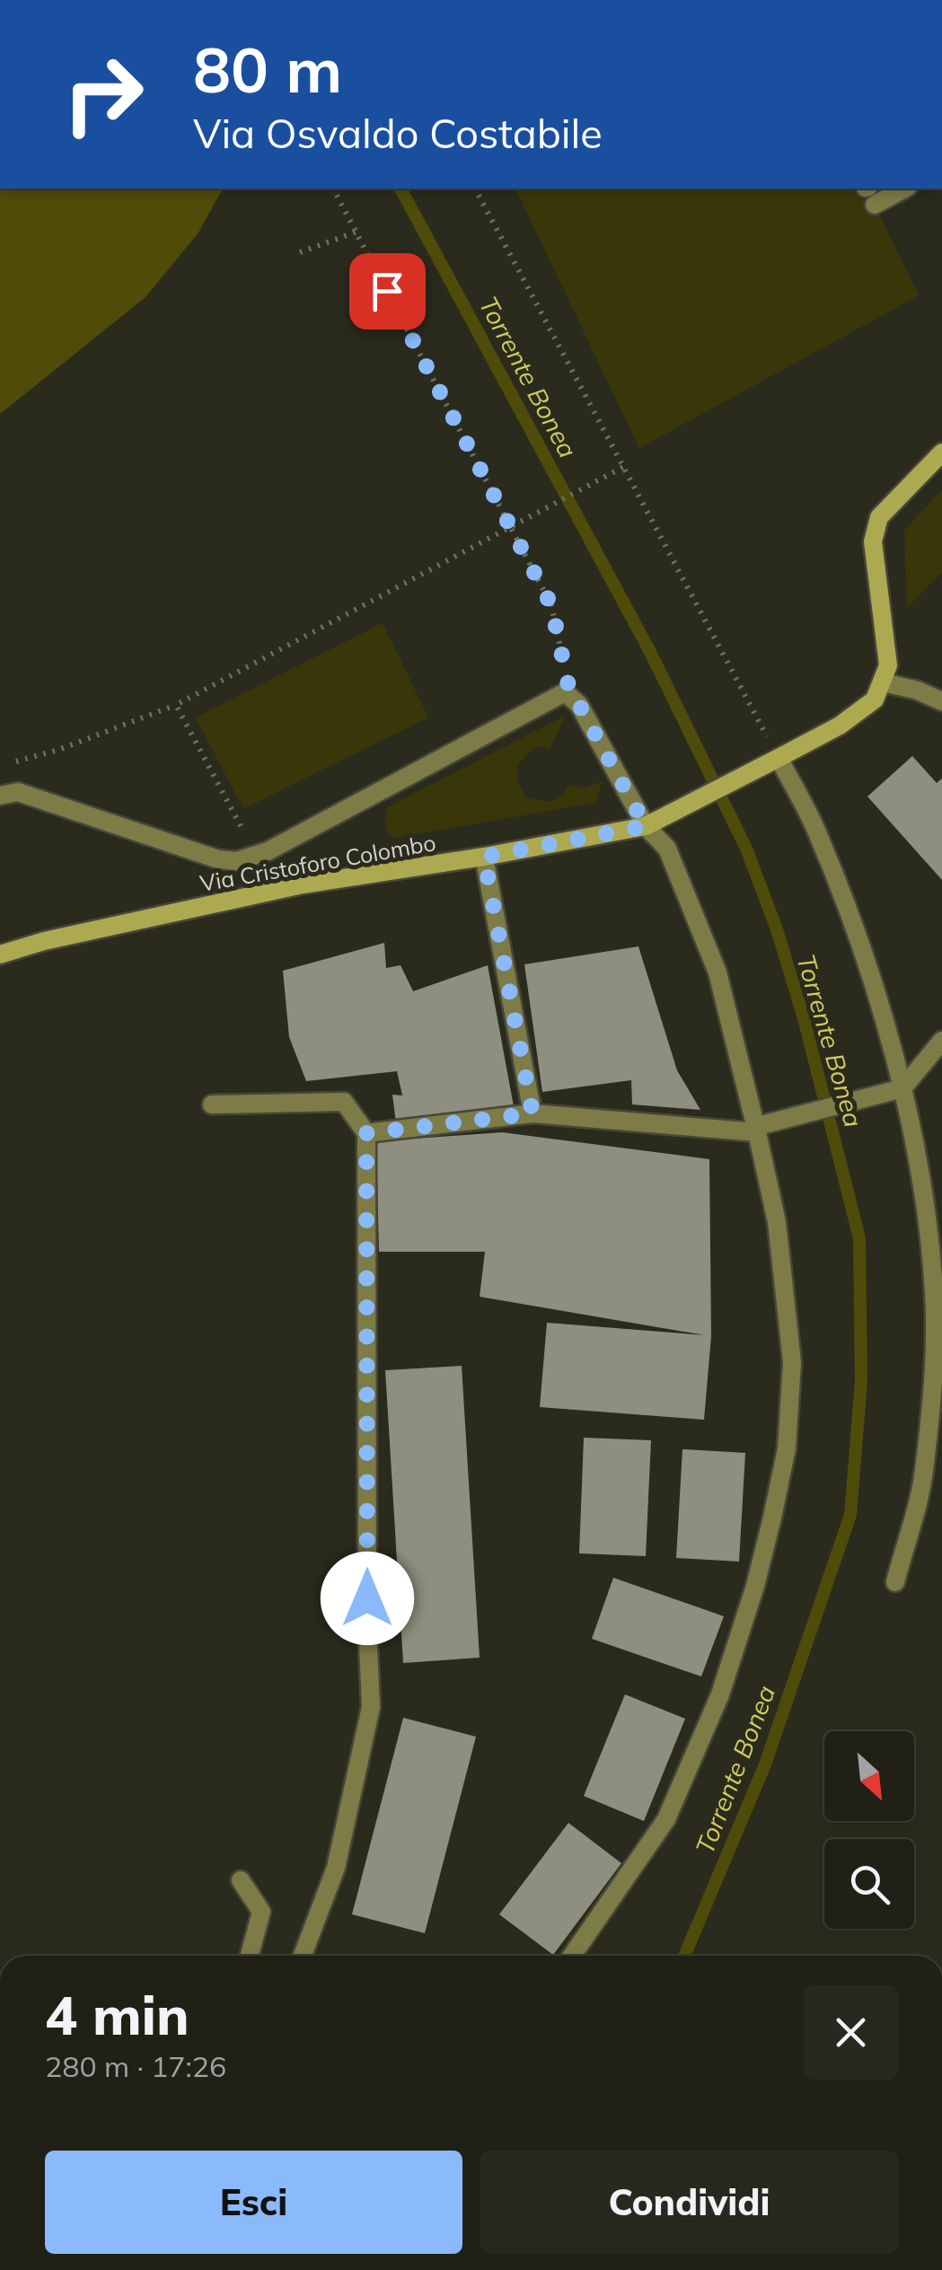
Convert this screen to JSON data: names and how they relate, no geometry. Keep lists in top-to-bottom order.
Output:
{
  "streets": {
    "street": ["Via Cristoforo Colombo"]
  },
  "water": ["Torrente Bonea"],
  "north": "bottom right",
  "page": {
    "turn": ["80 m", "Via Osvaldo Costabile"],
    "heading": ["4 min", "280 m · 17:26"],
    "buttons": ["Esci", "Condividi"]
  }
}
